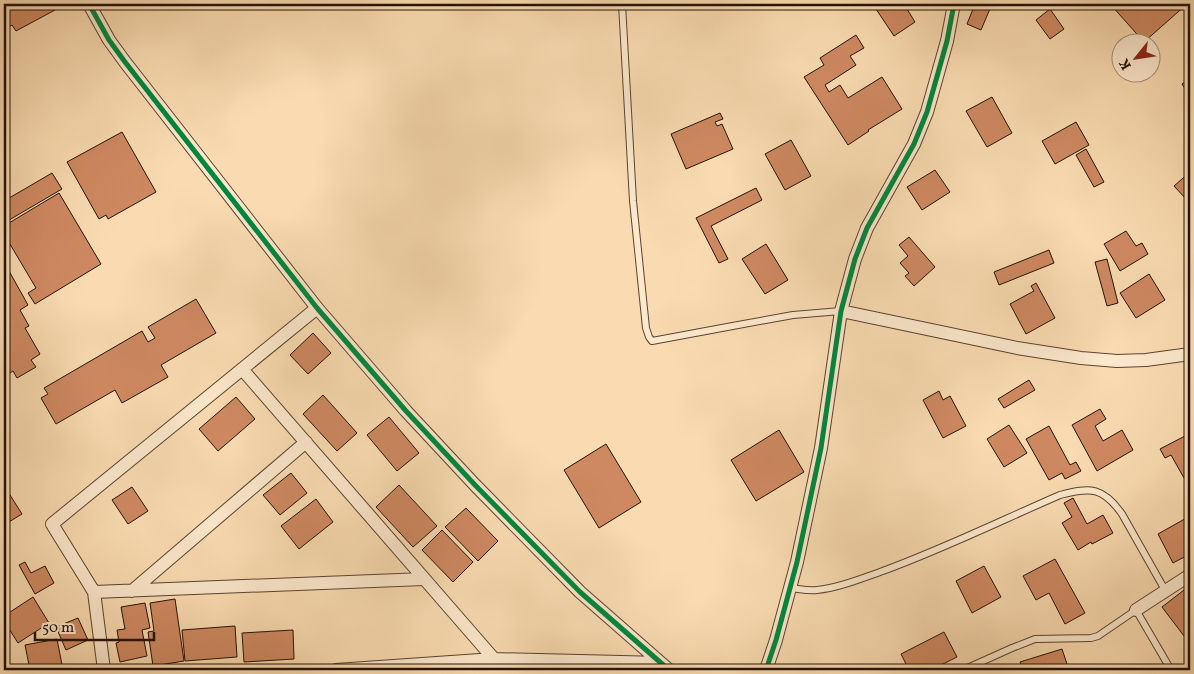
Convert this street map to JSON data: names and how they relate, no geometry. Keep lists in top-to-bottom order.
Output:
{
  "scale_bar": "50 m",
  "north": "bottom left"
}
